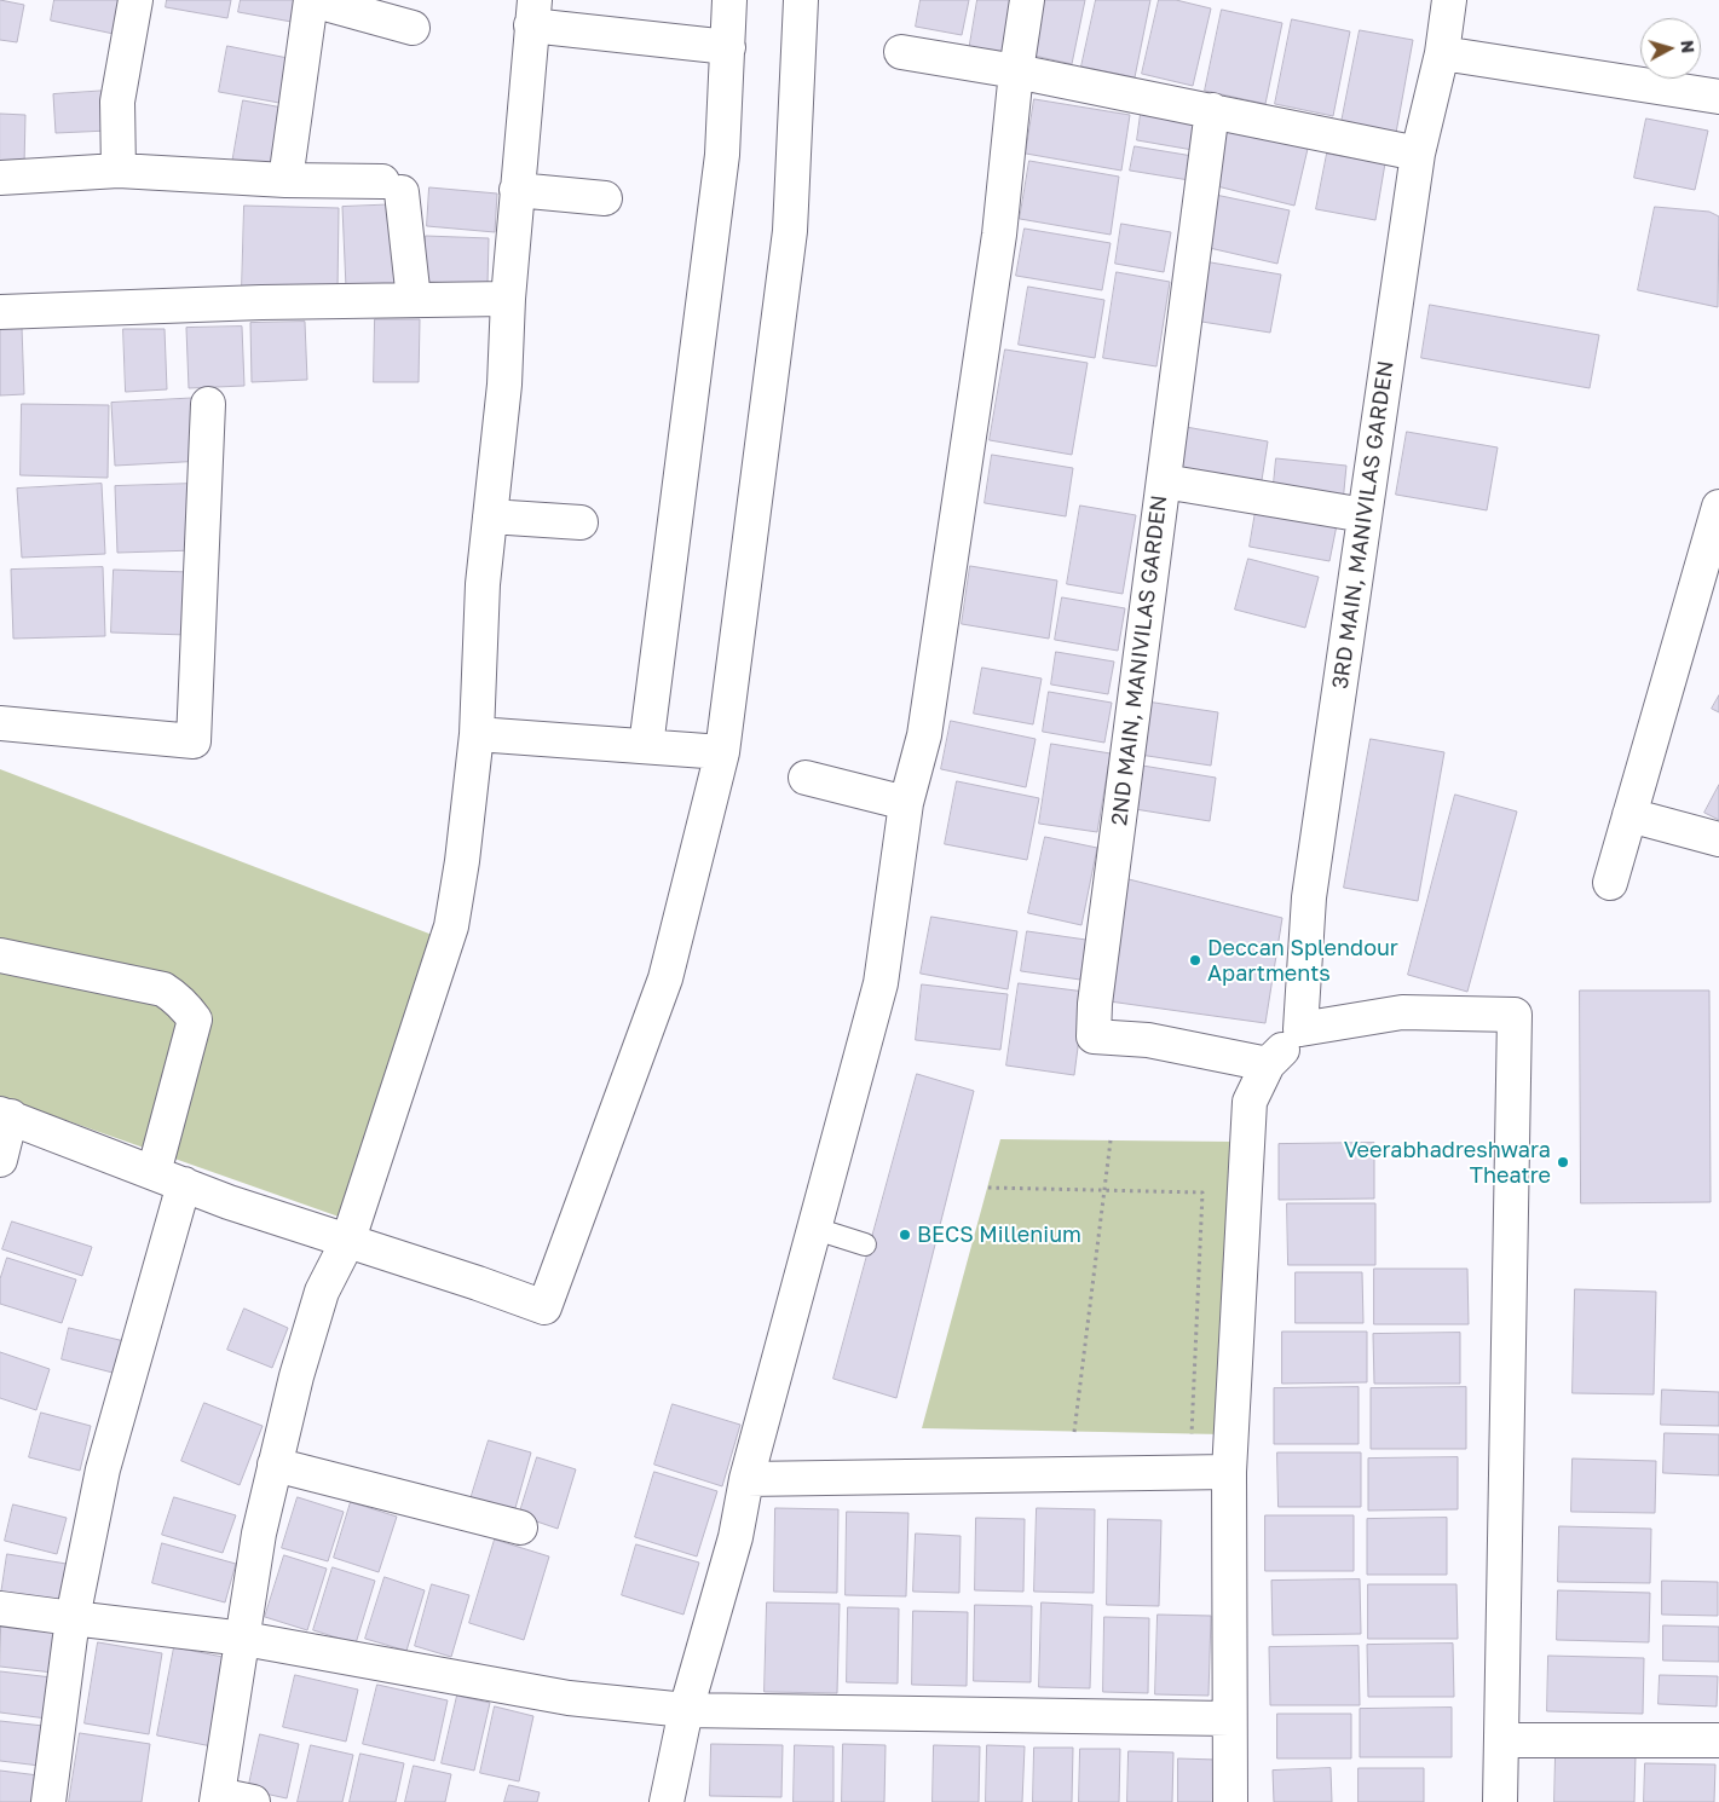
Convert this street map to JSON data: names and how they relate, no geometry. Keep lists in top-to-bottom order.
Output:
{
  "streets": {
    "street": ["3RD MAIN, MANIVILAS GARDEN", "2ND MAIN, MANIVILAS GARDEN"]
  },
  "places": ["Deccan Splendour Apartments", "Veerabhadreshwara Theatre", "BECS Millenium"],
  "north": "right"
}
